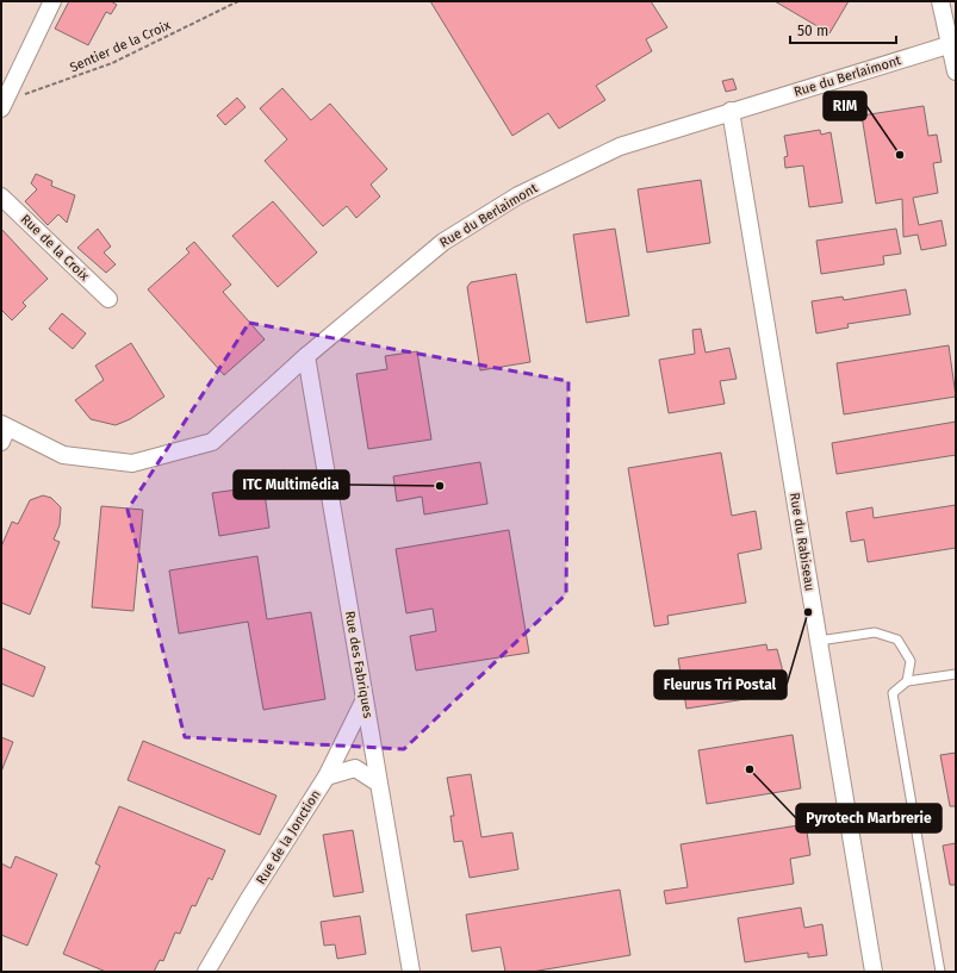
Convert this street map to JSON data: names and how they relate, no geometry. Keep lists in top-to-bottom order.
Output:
{
  "streets": {
    "street": [
      "Rue du Berlaimont",
      "Rue de la Croix",
      "Rue du Rabiseau",
      "Rue des Fabriques",
      "Rue de la Jonction"
    ],
    "path": ["Sentier de la Croix"]
  },
  "crossings": [
    ["Rue du Berlaimont", "Rue du Rabiseau"],
    ["Rue du Berlaimont", "Rue des Fabriques"],
    ["Rue des Fabriques", "Rue de la Jonction"]
  ],
  "places": [
    "RIM",
    "ITC Multimédia",
    "Fleurus Tri Postal",
    "Pyrotech Marbrerie"
  ],
  "scale_bar": "50 m"
}
